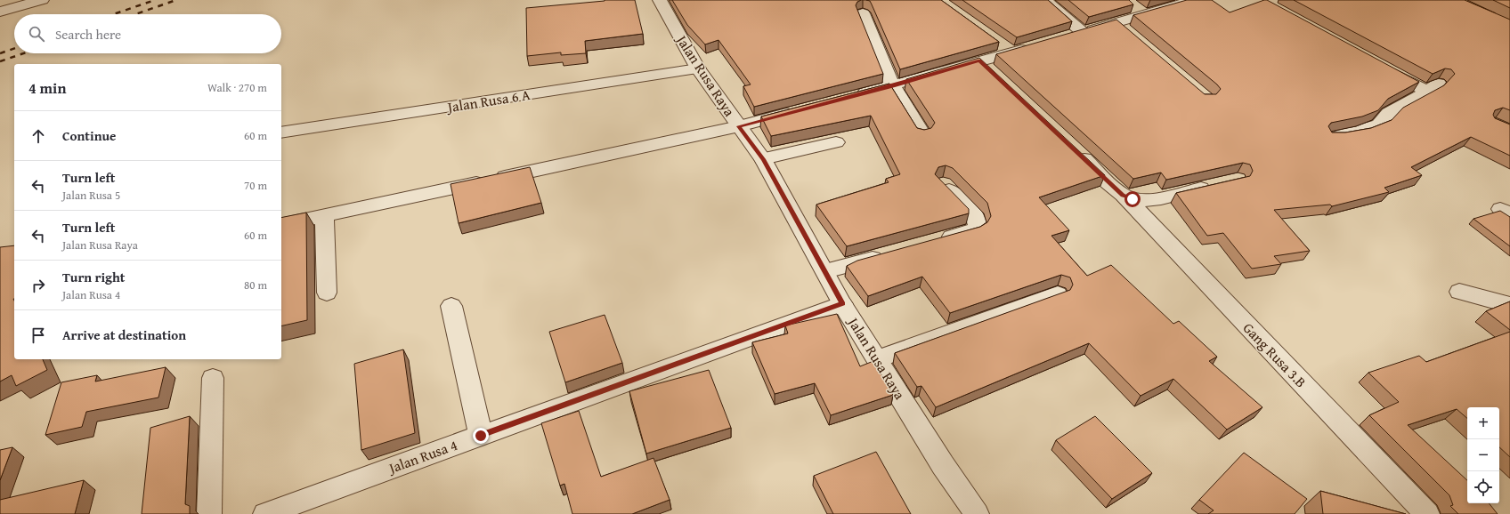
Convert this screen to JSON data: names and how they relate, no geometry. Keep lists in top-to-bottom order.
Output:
{
  "streets": {
    "street": [
      "Jalan Rusa Raya",
      "Jalan Rusa 6 A",
      "Gang Rusa 3.B",
      "Jalan Rusa 4"
    ]
  },
  "crossings": [
    ["Jalan Rusa Raya", "Jalan Rusa 6 A"],
    ["Jalan Rusa Raya", "Jalan Rusa 4"]
  ],
  "page": {
    "search": "Search here",
    "heading": ["4 min", "Walk · 270 m"],
    "list": [
      ["Continue", "60 m"],
      ["Turn left", "Jalan Rusa 5", "70 m"],
      ["Turn left", "Jalan Rusa Raya", "60 m"],
      ["Turn right", "Jalan Rusa 4", "80 m"],
      "Arrive at destination"
    ],
    "map_buttons": ["+", "−"]
  }
}
